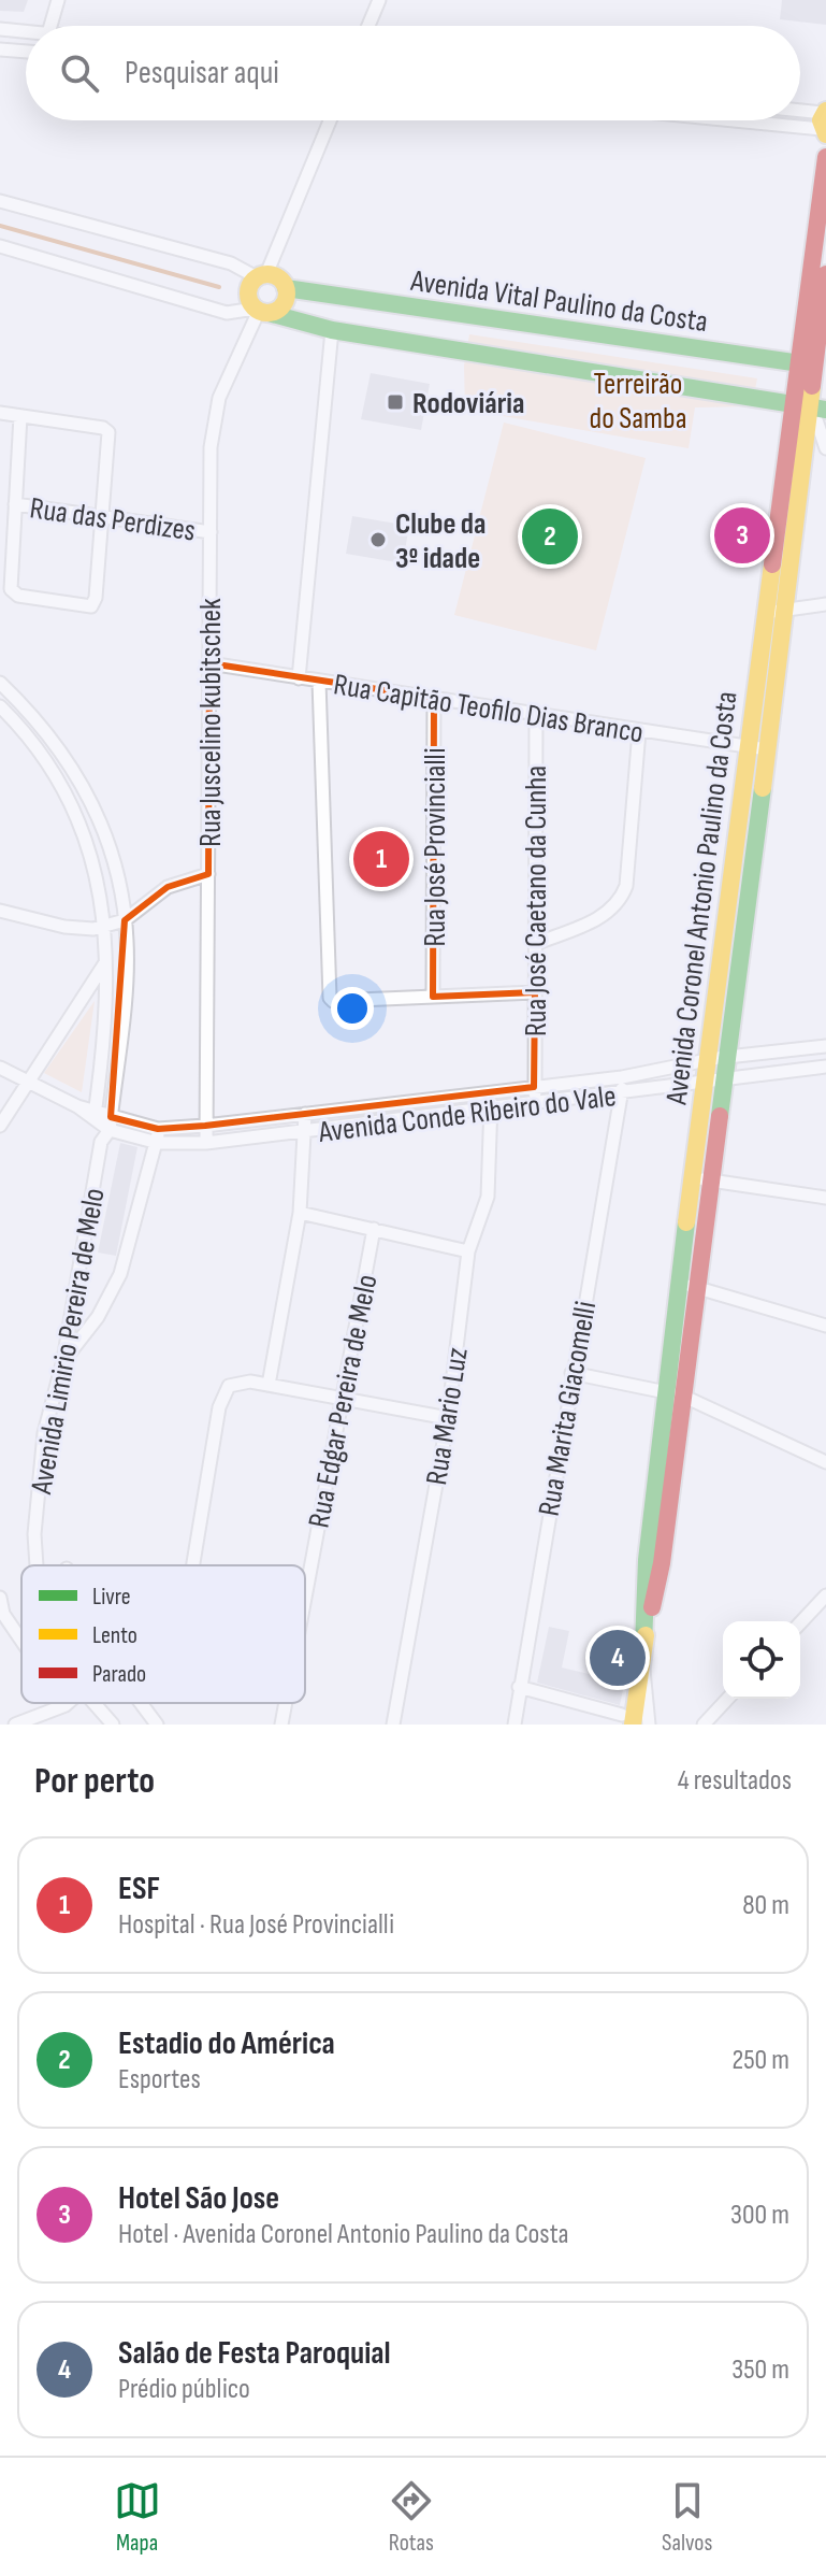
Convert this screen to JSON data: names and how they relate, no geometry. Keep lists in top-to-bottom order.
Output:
{
  "streets": {
    "street": [
      "Avenida Vital Paulino da Costa",
      "Rua das Perdizes",
      "Rua Capitão Teofilo Dias Branco",
      "Rua Juscelino kubitschek",
      "Rua José Provincialli",
      "Avenida Coronel Antonio Paulino da Costa",
      "Rua José Caetano da Cunha",
      "Avenida Conde Ribeiro do Vale",
      "Avenida Limirio Pereira de Melo",
      "Rua Edgar Pereira de Melo",
      "Rua Marita Giacomelli",
      "Rua Mario Luz"
    ]
  },
  "crossings": [
    ["Avenida Vital Paulino da Costa", "Rua Juscelino kubitschek"],
    ["Avenida Vital Paulino da Costa", "Avenida Coronel Antonio Paulino da Costa"],
    ["Rua das Perdizes", "Rua Juscelino kubitschek"],
    ["Rua Capitão Teofilo Dias Branco", "Rua Juscelino kubitschek"],
    ["Rua Capitão Teofilo Dias Branco", "Rua José Provincialli"],
    ["Rua Capitão Teofilo Dias Branco", "Avenida Coronel Antonio Paulino da Costa"],
    ["Rua Capitão Teofilo Dias Branco", "Rua José Caetano da Cunha"],
    ["Rua Juscelino kubitschek", "Avenida Conde Ribeiro do Vale"],
    ["Avenida Coronel Antonio Paulino da Costa", "Avenida Conde Ribeiro do Vale"],
    ["Rua José Caetano da Cunha", "Avenida Conde Ribeiro do Vale"],
    ["Avenida Conde Ribeiro do Vale", "Avenida Limirio Pereira de Melo"],
    ["Avenida Conde Ribeiro do Vale", "Rua Marita Giacomelli"],
    ["Avenida Conde Ribeiro do Vale", "Rua Mario Luz"]
  ],
  "parks": ["Terreirão do Samba"],
  "places": {
    "transit": ["Rodoviária"],
    "other": ["Clube da 3º idade"]
  },
  "legend": ["Livre", "Lento", "Parado"],
  "page": {
    "search": "Pesquisar aqui",
    "pins": [
      "3",
      "2",
      "1",
      "4"
    ],
    "heading": ["Por perto", "4 resultados"],
    "list": [
      {
        "mark": "1",
        "name": "ESF",
        "note": "Hospital · Rua José Provincialli",
        "value": "80 m"
      },
      {
        "mark": "2",
        "name": "Estadio do América",
        "note": "Esportes",
        "value": "250 m"
      },
      {
        "mark": "3",
        "name": "Hotel São Jose",
        "note": "Hotel · Avenida Coronel Antonio Paulino da Costa",
        "value": "300 m"
      },
      {
        "mark": "4",
        "name": "Salão de Festa Paroquial",
        "note": "Prédio público",
        "value": "350 m"
      }
    ],
    "nav": ["Mapa", "Rotas", "Salvos"]
  }
}
